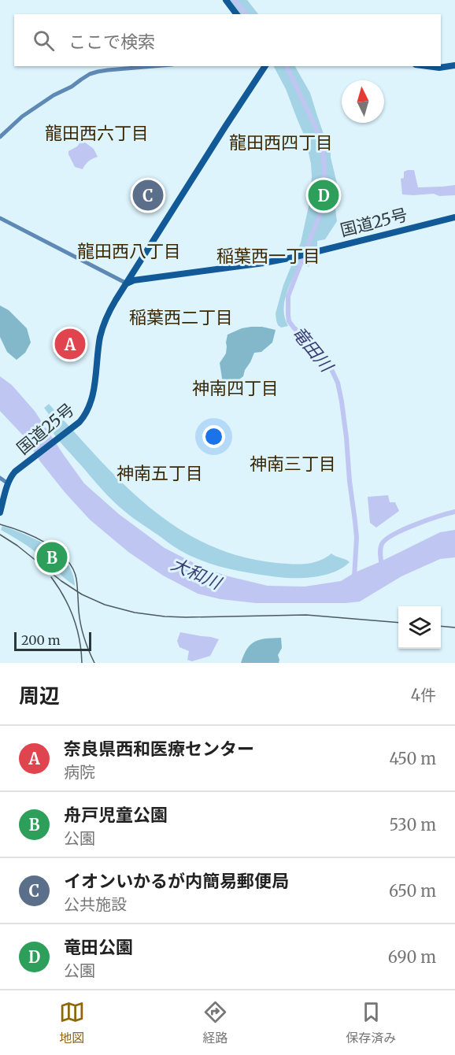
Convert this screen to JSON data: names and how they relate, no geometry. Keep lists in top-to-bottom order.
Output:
{
  "streets": {
    "highway": ["国道25号"]
  },
  "districts": [
    "龍田西六丁目",
    "龍田西四丁目",
    "龍田西八丁目",
    "稲葉西一丁目",
    "稲葉西二丁目",
    "神南四丁目",
    "神南三丁目",
    "神南五丁目"
  ],
  "water": ["竜田川", "大和川"],
  "scale_bar": "200 m",
  "north": "top",
  "page": {
    "search": "ここで検索",
    "pins": [
      "C",
      "D",
      "A",
      "B"
    ],
    "scale": "200 m",
    "heading": ["周辺", "4件"],
    "list": [
      {
        "mark": "A",
        "name": "奈良県西和医療センター",
        "note": "病院",
        "value": "450 m"
      },
      {
        "mark": "B",
        "name": "舟戸児童公園",
        "note": "公園",
        "value": "530 m"
      },
      {
        "mark": "C",
        "name": "イオンいかるが内簡易郵便局",
        "note": "公共施設",
        "value": "650 m"
      },
      {
        "mark": "D",
        "name": "竜田公園",
        "note": "公園",
        "value": "690 m"
      }
    ],
    "nav": ["地図", "経路", "保存済み"]
  }
}
